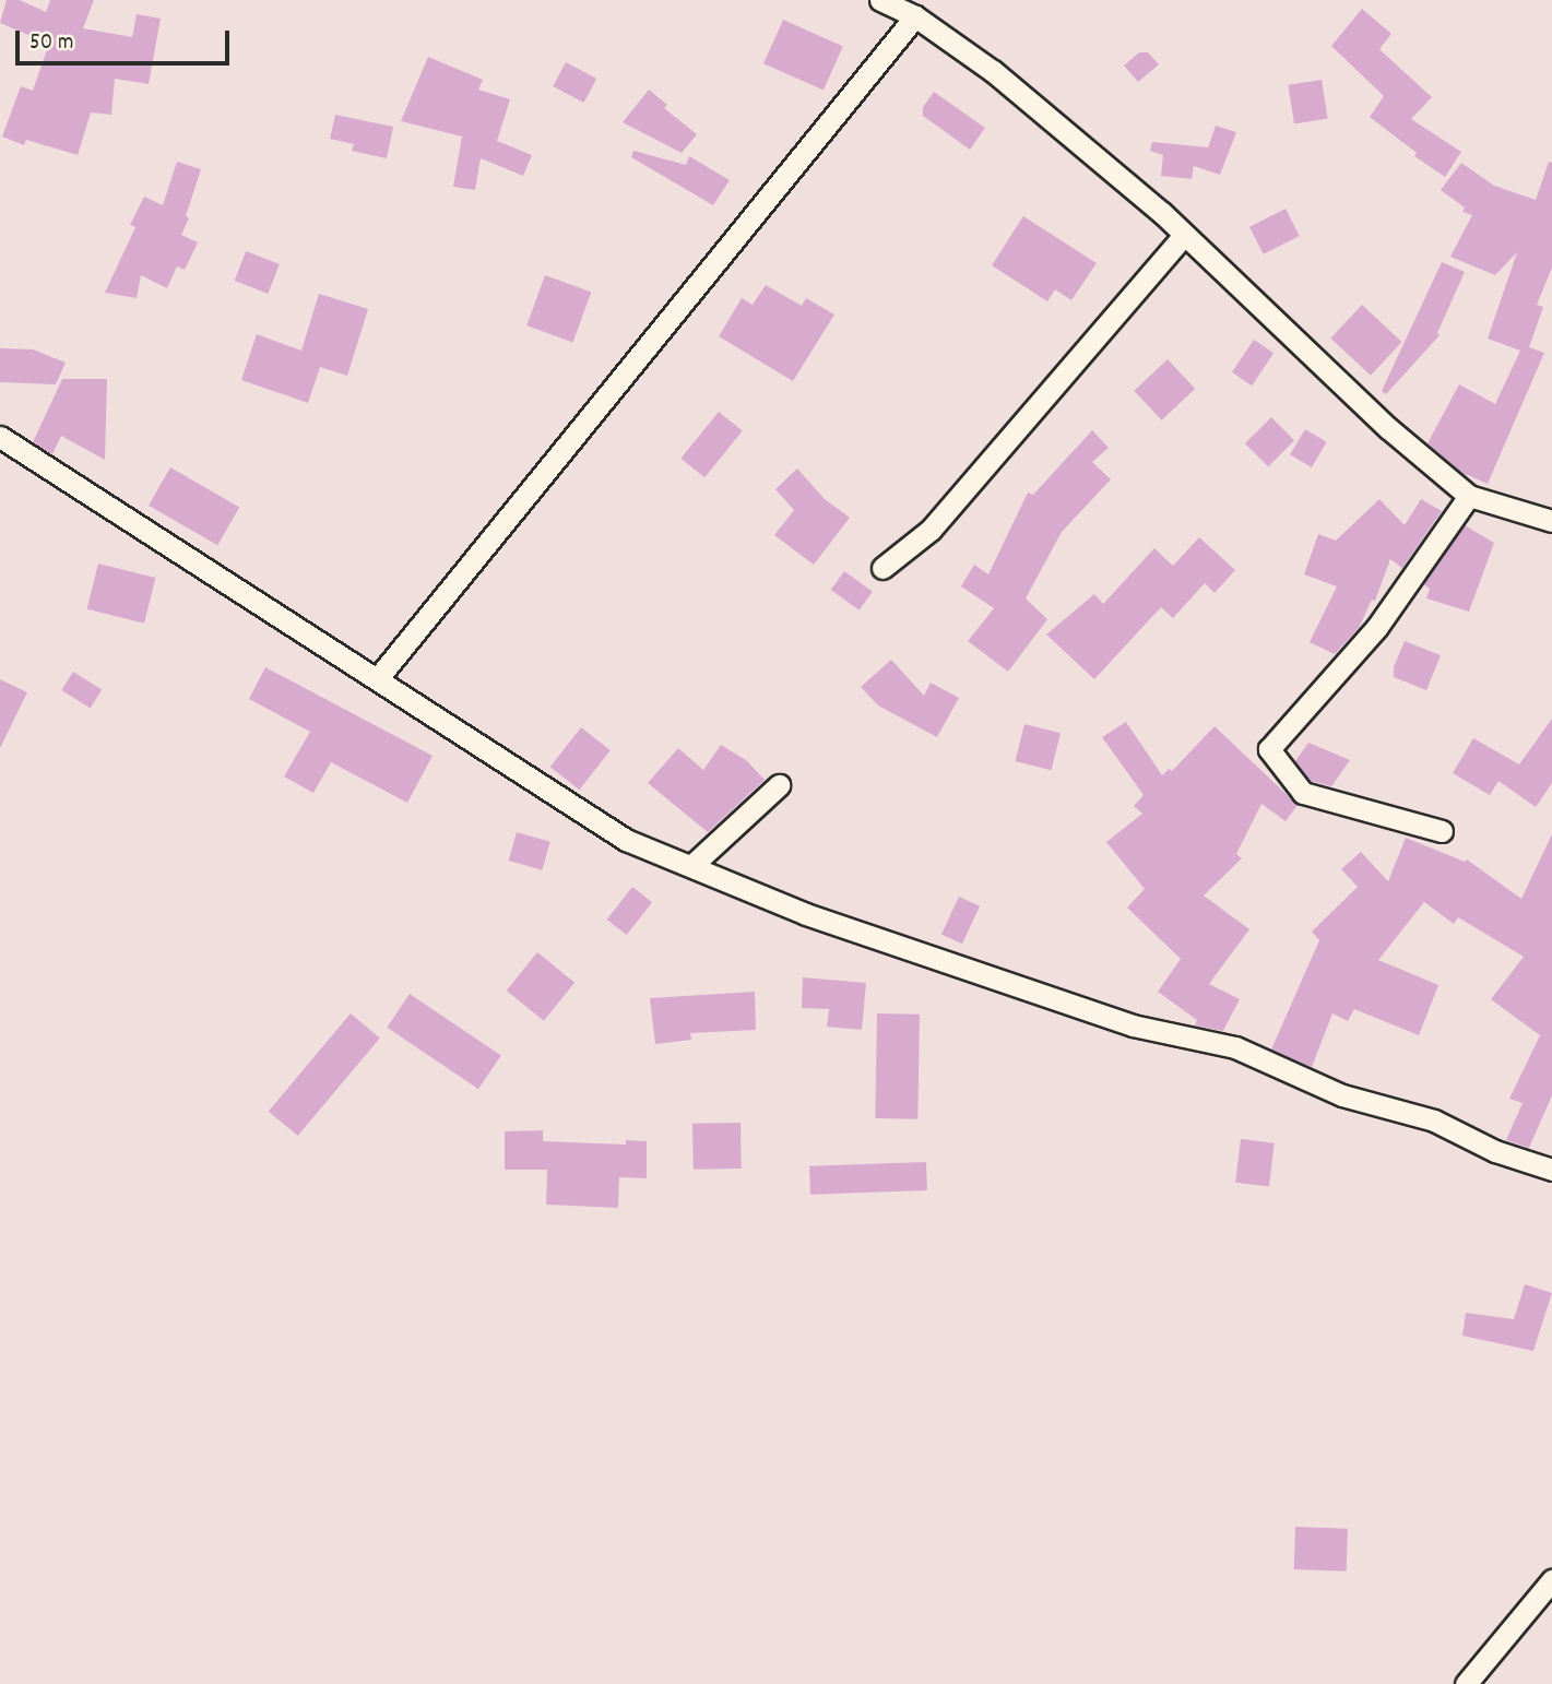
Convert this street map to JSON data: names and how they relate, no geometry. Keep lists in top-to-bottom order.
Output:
{
  "scale_bar": "50 m"
}
